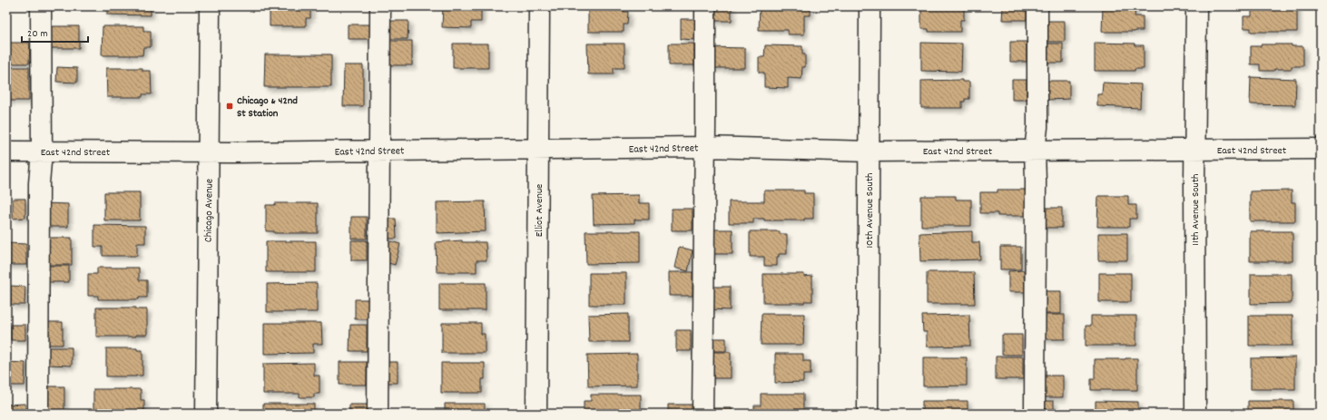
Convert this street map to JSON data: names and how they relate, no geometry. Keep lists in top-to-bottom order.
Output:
{
  "streets": {
    "street": [
      "East 42nd Street",
      "11th Avenue South",
      "Chicago Avenue",
      "Elliot Avenue",
      "10th Avenue South"
    ]
  },
  "crossings": [
    ["East 42nd Street", "11th Avenue South"],
    ["East 42nd Street", "Chicago Avenue"],
    ["East 42nd Street", "Elliot Avenue"],
    ["East 42nd Street", "10th Avenue South"]
  ],
  "places": {
    "transit": ["Chicago & 42nd St Station"]
  },
  "scale_bar": "20 m"
}
